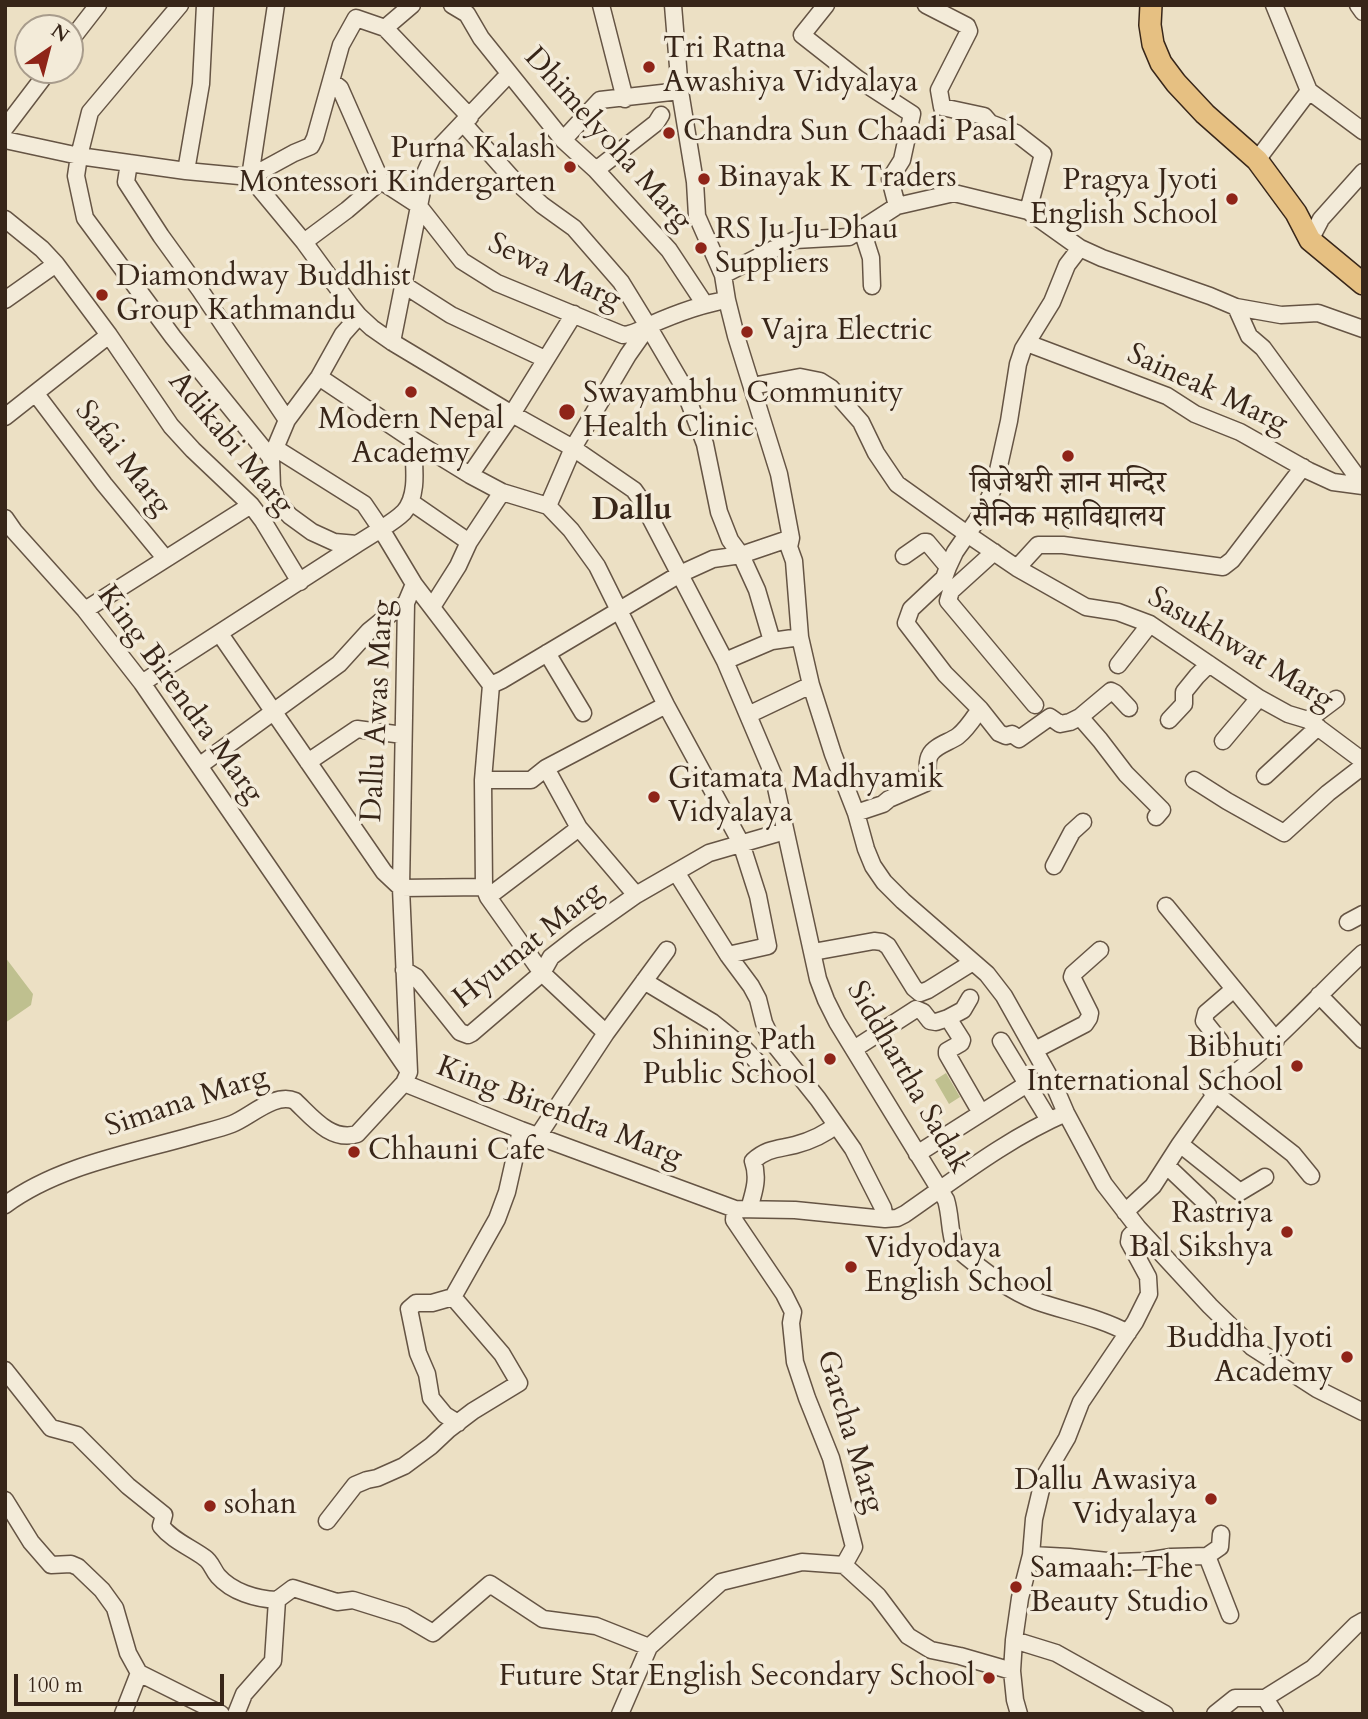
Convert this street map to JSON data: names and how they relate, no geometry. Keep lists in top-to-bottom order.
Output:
{
  "streets": {
    "street": [
      "Dhimelyoha Marg",
      "Sewa Marg",
      "Saineak Marg",
      "Adikabi Marg",
      "Safai Marg",
      "Sasukhwat Marg",
      "King Birendra Marg",
      "Dallu Awas Marg",
      "Hyumat Marg",
      "Siddhartha Sadak",
      "Simana Marg",
      "Garcha Marg"
    ]
  },
  "crossings": [
    ["Dhimelyoha Marg", "Sewa Marg"],
    ["Adikabi Marg", "Safai Marg"],
    ["Safai Marg", "King Birendra Marg"],
    ["King Birendra Marg", "Dallu Awas Marg"],
    ["King Birendra Marg", "Siddhartha Sadak"],
    ["King Birendra Marg", "Simana Marg"],
    ["King Birendra Marg", "Garcha Marg"],
    ["Dallu Awas Marg", "Hyumat Marg"],
    ["Dallu Awas Marg", "Simana Marg"],
    ["Hyumat Marg", "Siddhartha Sadak"]
  ],
  "districts": ["Dallu"],
  "places": [
    "Tri Ratna Awashiya Vidyalaya",
    "Chandra Sun Chaadi Pasal",
    "Purna Kalash Montessori Kindergarten",
    "Binayak K Traders",
    "Pragya Jyoti English School",
    "RS Ju Ju Dhau Suppliers",
    "Diamondway Buddhist Group Kathmandu",
    "Vajra Electric",
    "Modern Nepal Academy",
    "Swayambhu Community Health Clinic",
    "बिजेश्वरी ज्ञान मन्दिर सैनिक महाविद्यालय",
    "Gitamata Madhyamik Vidyalaya",
    "Shining Path Public School",
    "Bibhuti International School",
    "Chhauni Cafe",
    "Rastriya Bal Sikshya",
    "Vidyodaya English School",
    "Buddha Jyoti Academy",
    "Dallu Awasiya Vidyalaya",
    "sohan",
    "Samaah: The Beauty Studio",
    "Future Star English Secondary School"
  ],
  "scale_bar": "100 m",
  "north": "top right"
}
